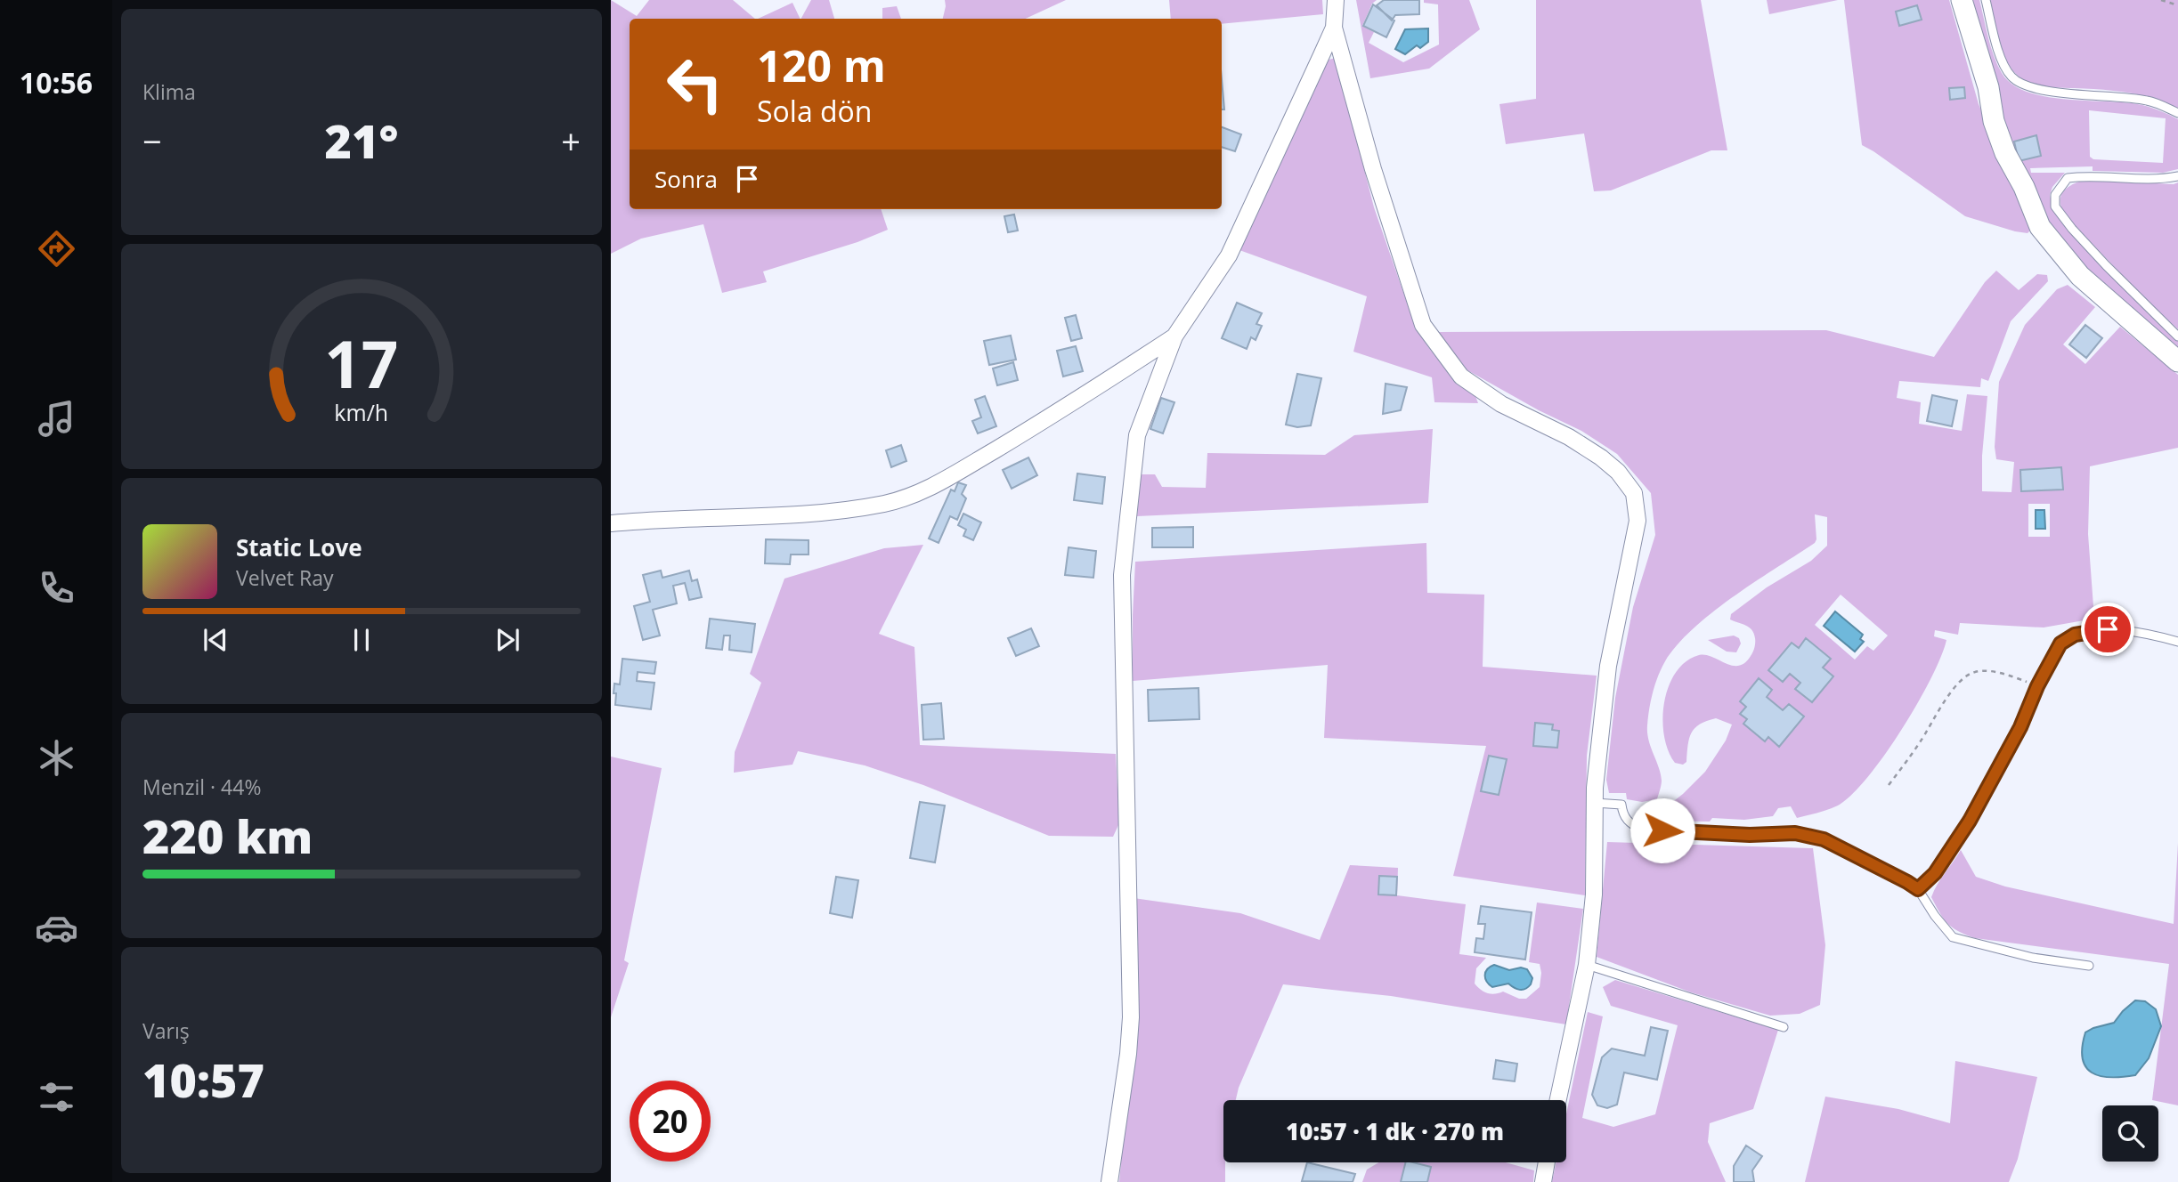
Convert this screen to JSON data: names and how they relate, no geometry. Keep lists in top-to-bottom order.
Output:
{
  "page": {
    "tabs": "10:56",
    "tile": [
      "Klima",
      ["Menzil · 44%", "220 km"],
      ["Varış", "10:57"]
    ],
    "turn": ["120 m", "Sola dön"],
    "heat": ["−", "21°", "+"],
    "then": "Sonra",
    "song": ["Static Love", "Velvet Ray"],
    "limit": "20",
    "trip": "10:57 · 1 dk · 270 m",
    "gauge": ["17", "km/h"]
  }
}
